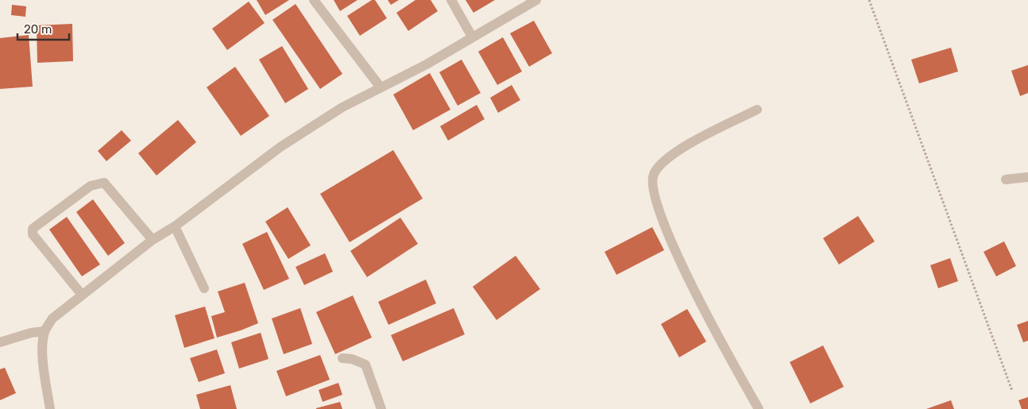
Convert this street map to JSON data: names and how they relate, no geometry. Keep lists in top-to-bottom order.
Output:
{
  "scale_bar": "20 m"
}
